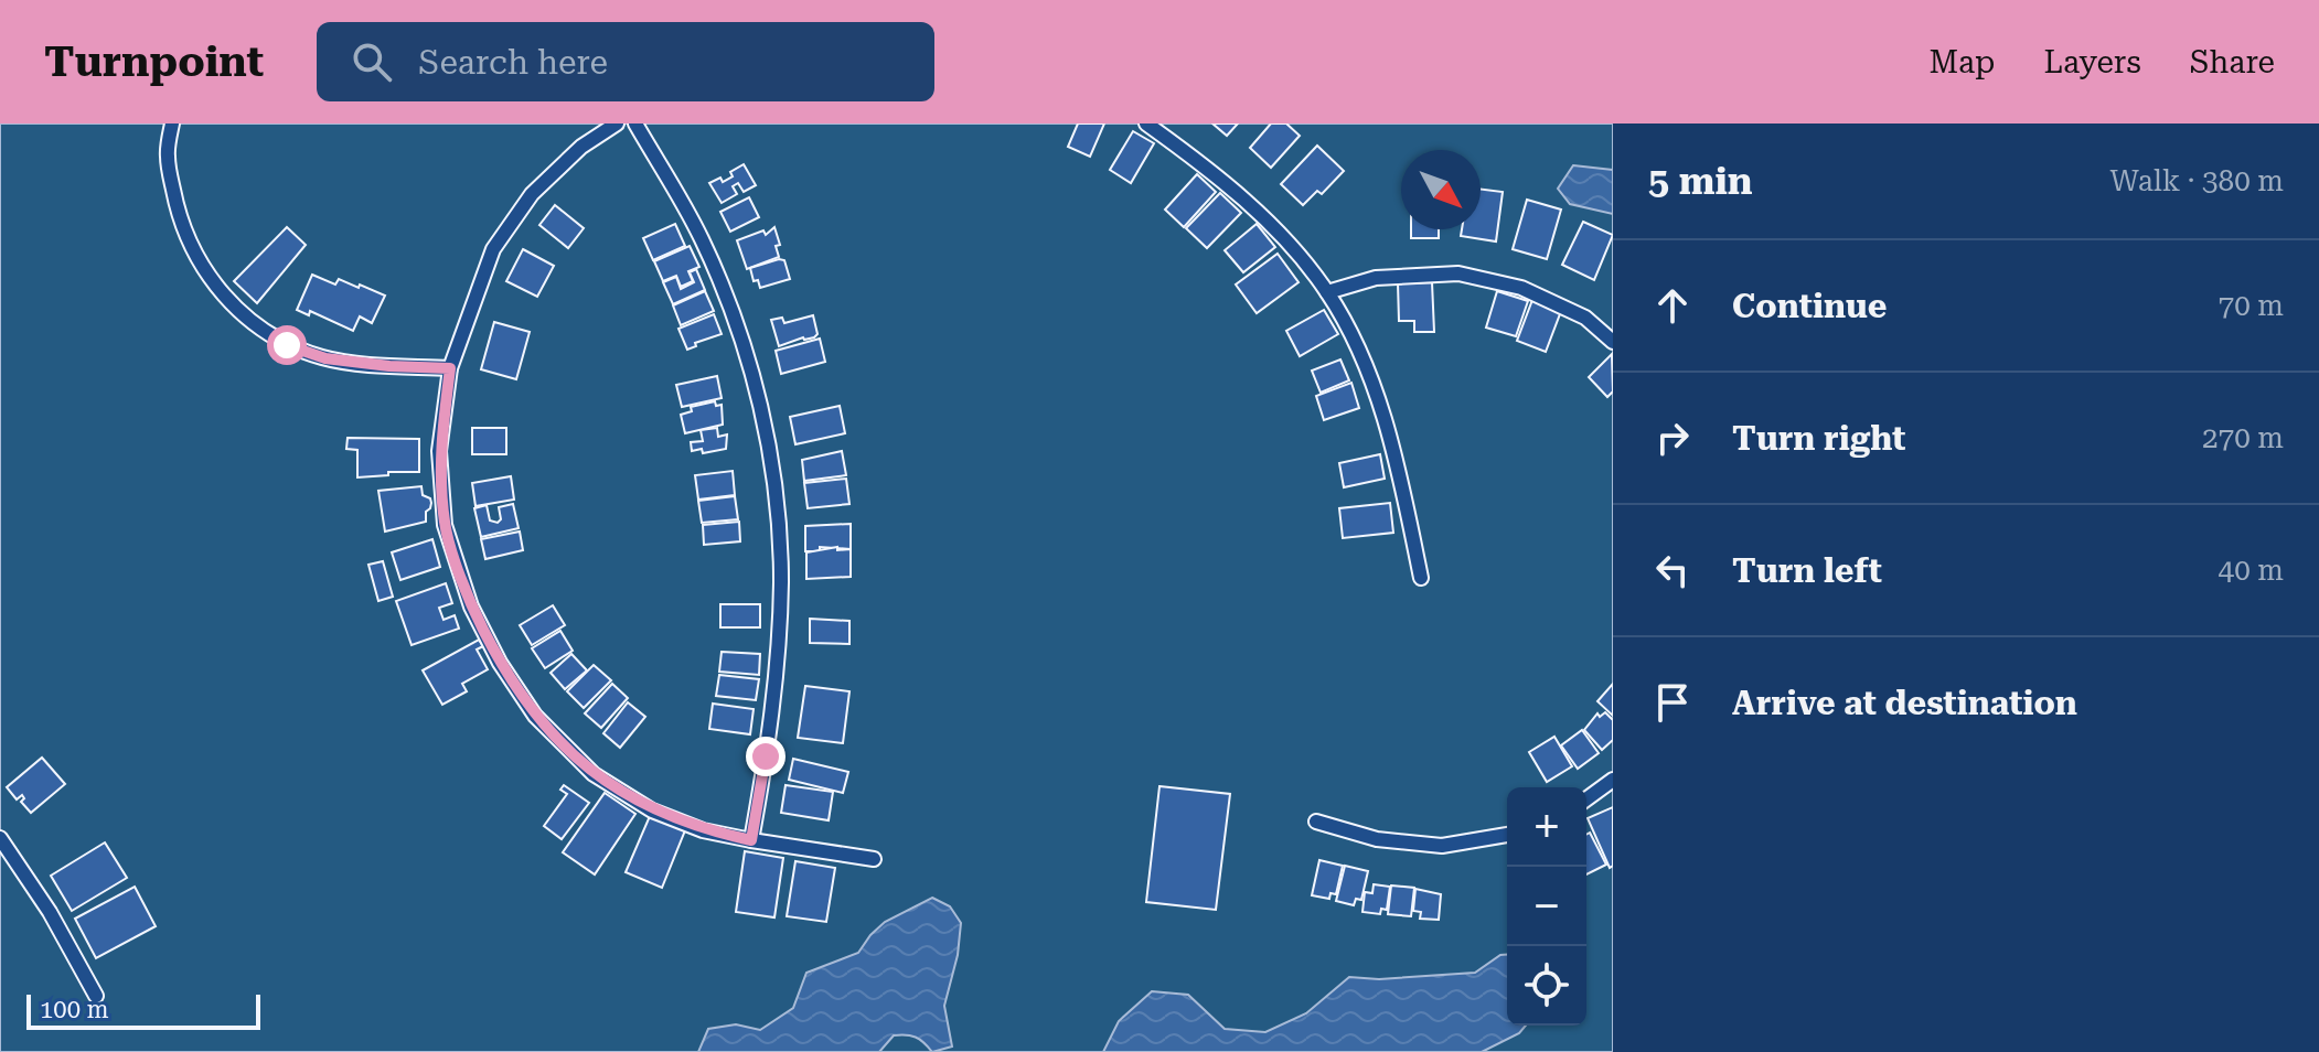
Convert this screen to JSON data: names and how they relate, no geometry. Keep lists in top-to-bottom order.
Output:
{
  "scale_bar": "100 m",
  "north": "bottom right",
  "page": {
    "header": "Turnpoint",
    "search": "Search here",
    "nav": ["Map", "Layers", "Share"],
    "heading": ["5 min", "Walk · 380 m"],
    "list": [
      ["Continue", "70 m"],
      ["Turn right", "270 m"],
      ["Turn left", "40 m"],
      "Arrive at destination"
    ],
    "map_buttons": ["+", "−"],
    "scale": "100 m"
  }
}
